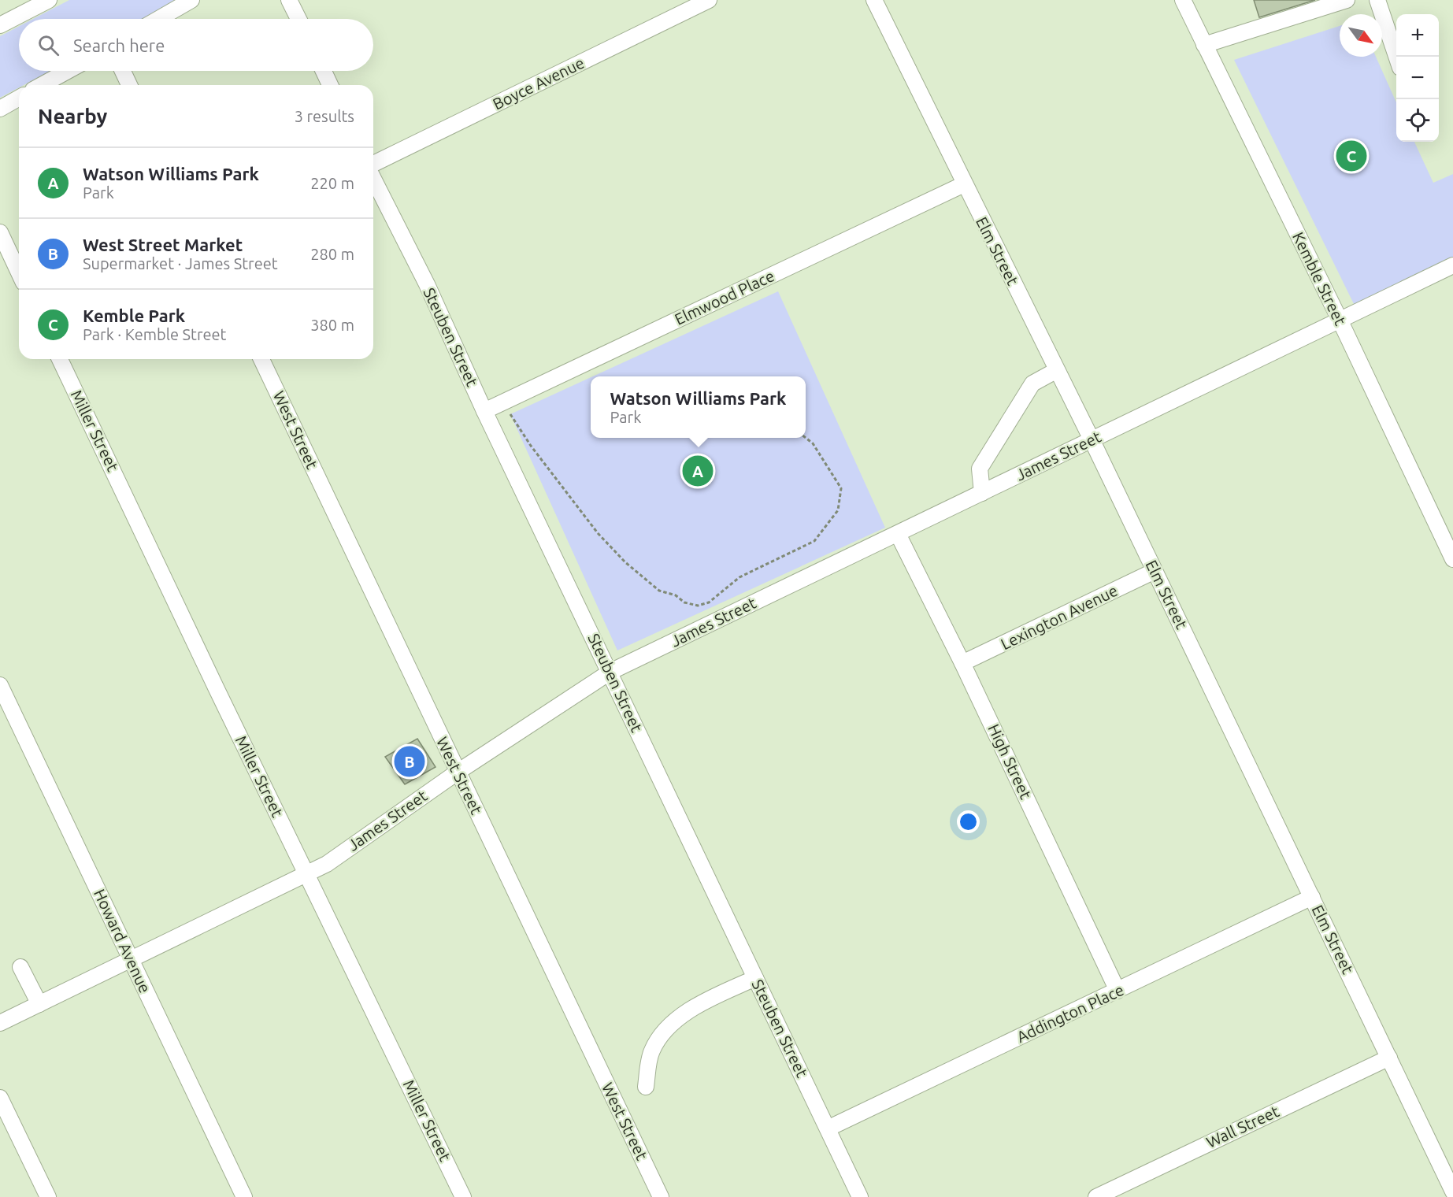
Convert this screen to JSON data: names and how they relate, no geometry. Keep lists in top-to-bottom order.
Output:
{
  "streets": {
    "street": [
      "Boyce Avenue",
      "Elm Street",
      "Kemble Street",
      "Elmwood Place",
      "Steuben Street",
      "West Street",
      "Miller Street",
      "James Street",
      "Lexington Avenue",
      "High Street",
      "Howard Avenue",
      "Addington Place",
      "Wall Street"
    ]
  },
  "crossings": [
    ["Elm Street", "Elmwood Place"],
    ["Elm Street", "James Street"],
    ["Elm Street", "Lexington Avenue"],
    ["Elm Street", "Addington Place"],
    ["Elm Street", "Wall Street"],
    ["Kemble Street", "James Street"],
    ["Elmwood Place", "Steuben Street"],
    ["Steuben Street", "James Street"],
    ["Steuben Street", "Addington Place"],
    ["West Street", "James Street"],
    ["Miller Street", "James Street"],
    ["James Street", "High Street"],
    ["James Street", "Howard Avenue"],
    ["Lexington Avenue", "High Street"],
    ["High Street", "Addington Place"]
  ],
  "north": "bottom right",
  "page": {
    "map_buttons": ["+", "−"],
    "search": "Search here",
    "heading": ["Nearby", "3 results"],
    "pins": ["C", "A", "B"],
    "list": [
      {
        "mark": "A",
        "name": "Watson Williams Park",
        "note": "Park",
        "value": "220 m"
      },
      {
        "mark": "B",
        "name": "West Street Market",
        "note": "Supermarket · James Street",
        "value": "280 m"
      },
      {
        "mark": "C",
        "name": "Kemble Park",
        "note": "Park · Kemble Street",
        "value": "380 m"
      }
    ],
    "popup": ["Watson Williams Park", "Park"]
  }
}
